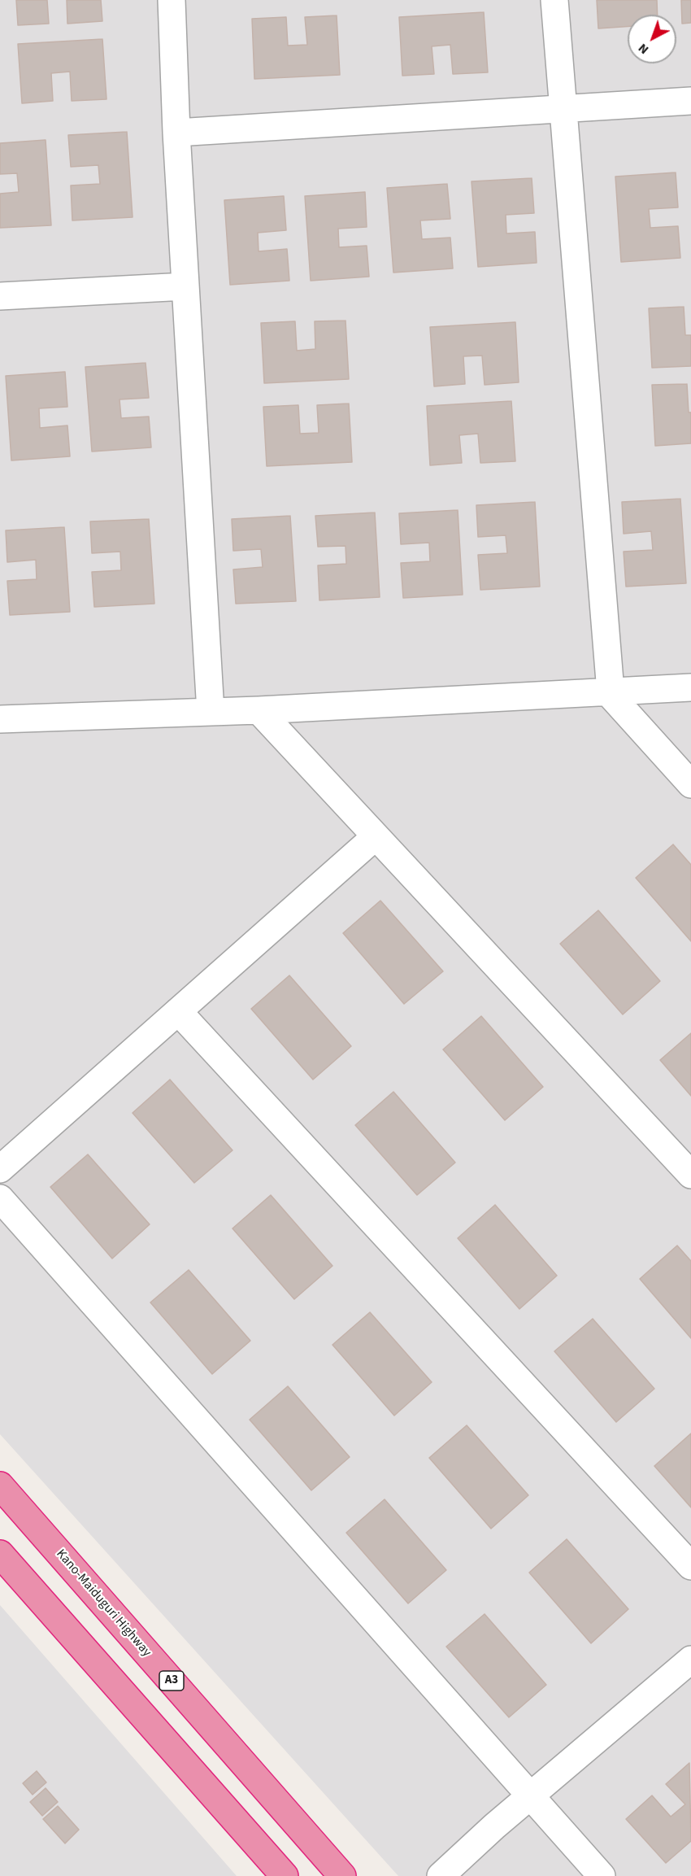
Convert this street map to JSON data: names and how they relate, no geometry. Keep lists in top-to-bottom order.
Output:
{
  "streets": {
    "highway": ["Kano-Maiduguri Highway", "A3"]
  },
  "north": "bottom left"
}
